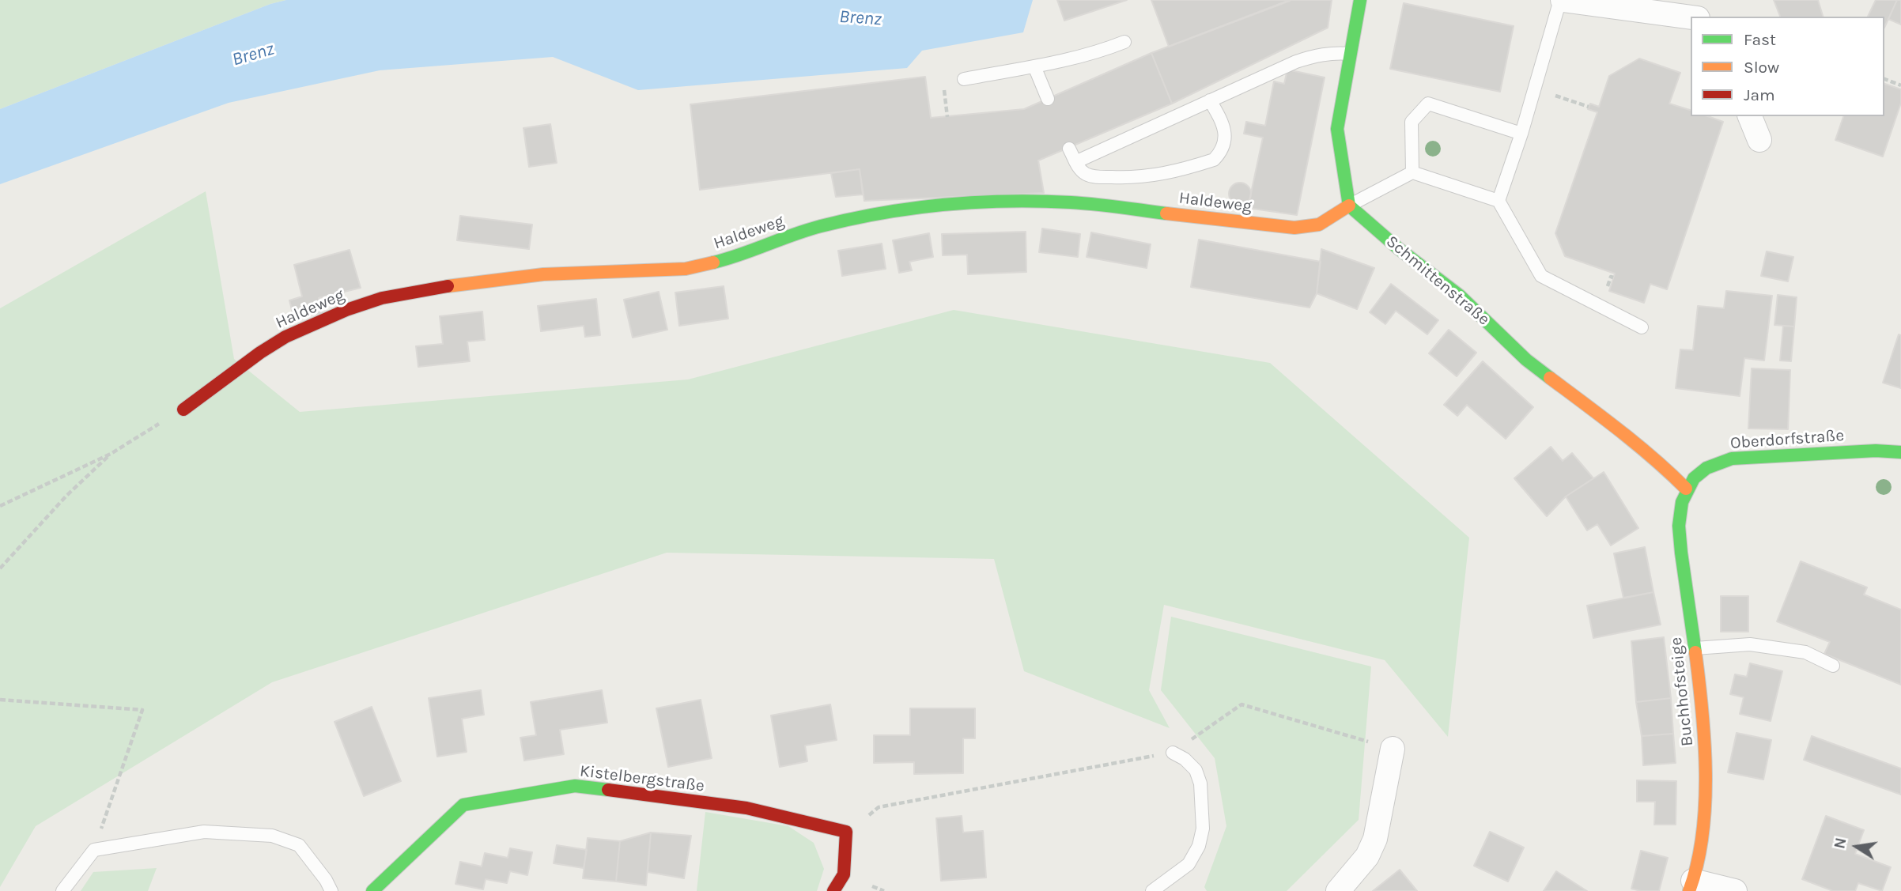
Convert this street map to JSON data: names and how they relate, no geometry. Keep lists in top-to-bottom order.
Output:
{
  "streets": {
    "street": [
      "Haldeweg",
      "Schmittenstraße",
      "Oberdorfstraße",
      "Buchhofsteige",
      "Kistelbergstraße"
    ]
  },
  "crossings": [
    ["Haldeweg", "Schmittenstraße"],
    ["Schmittenstraße", "Oberdorfstraße"],
    ["Schmittenstraße", "Buchhofsteige"],
    ["Oberdorfstraße", "Buchhofsteige"]
  ],
  "water": ["Brenz"],
  "legend": ["Fast", "Slow", "Jam"],
  "north": "left"
}
